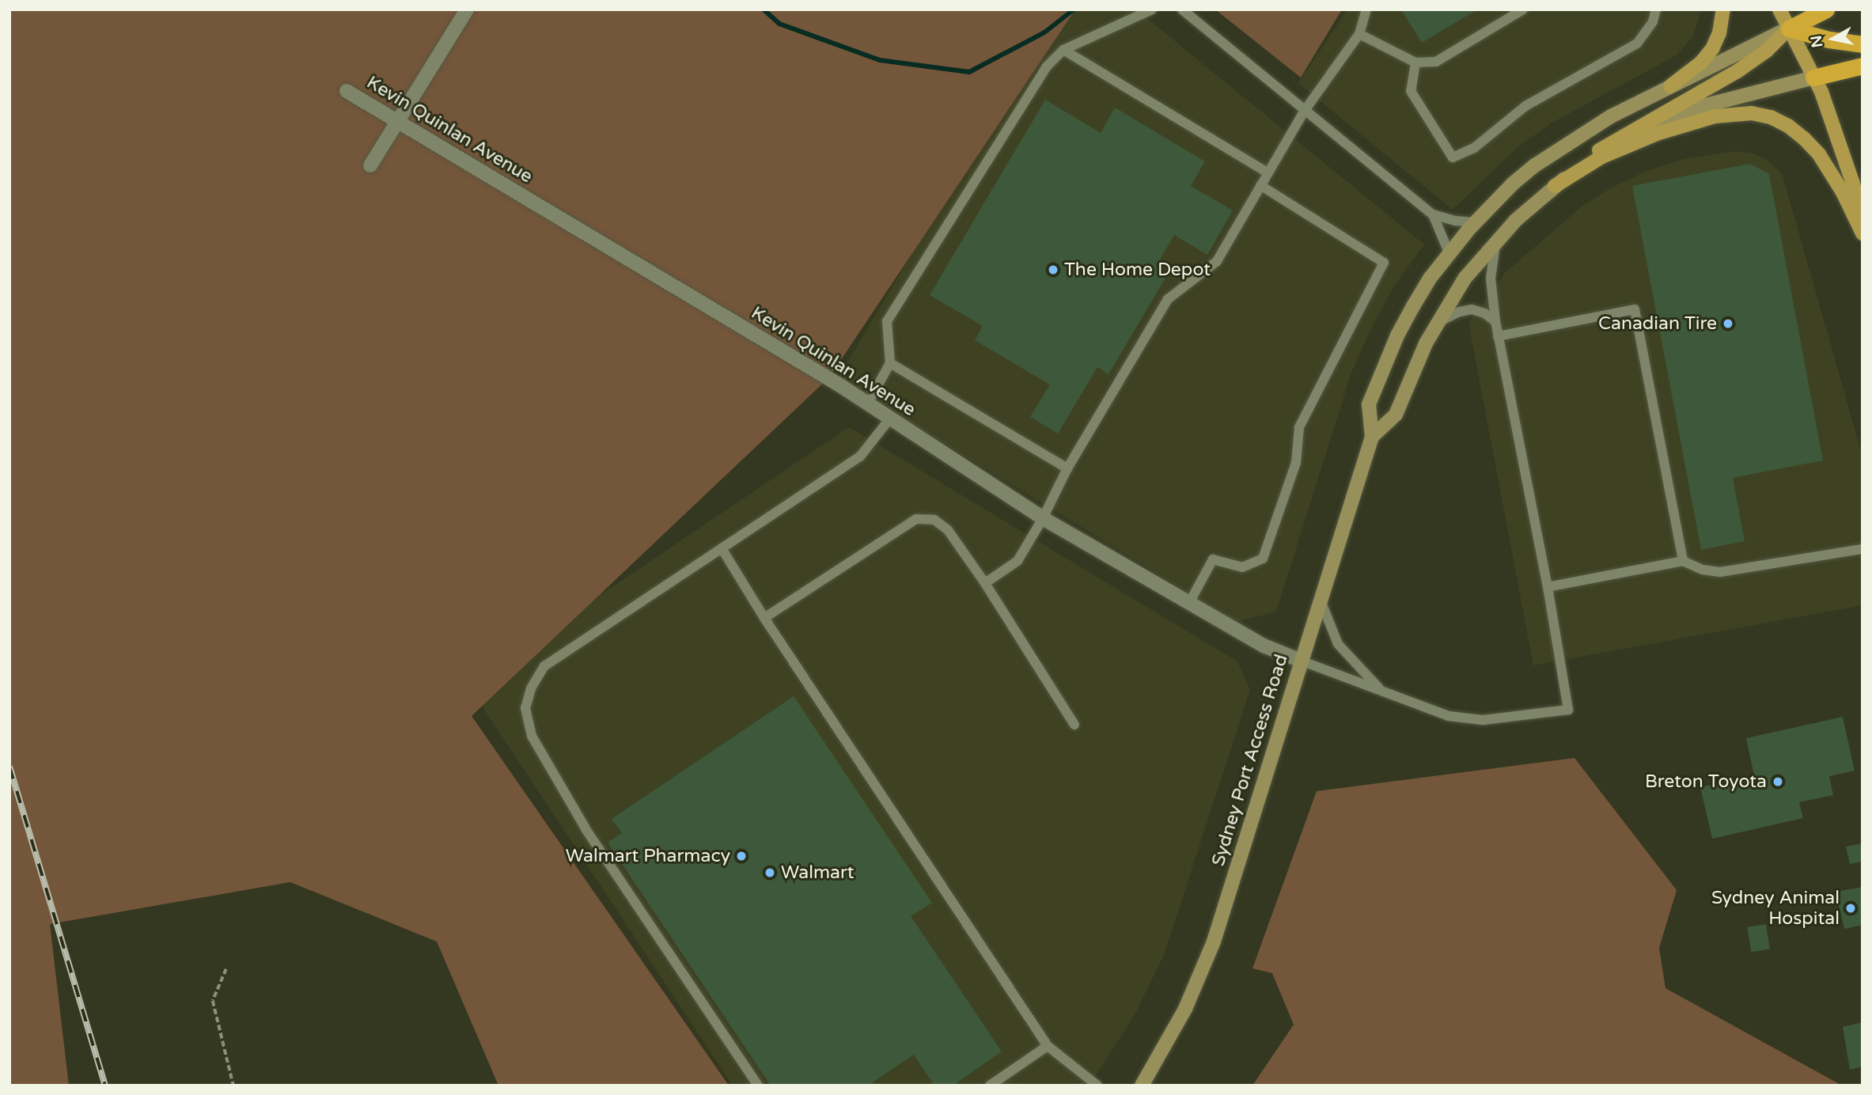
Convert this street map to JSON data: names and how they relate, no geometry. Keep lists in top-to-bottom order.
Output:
{
  "streets": {
    "main road": ["Sydney Port Access Road"],
    "street": ["Kevin Quinlan Avenue"]
  },
  "crossings": [
    ["Kevin Quinlan Avenue", "Sydney Port Access Road"]
  ],
  "places": [
    "The Home Depot",
    "Canadian Tire",
    "Breton Toyota",
    "Walmart Pharmacy",
    "Walmart",
    "Sydney Animal Hospital"
  ],
  "north": "left"
}
